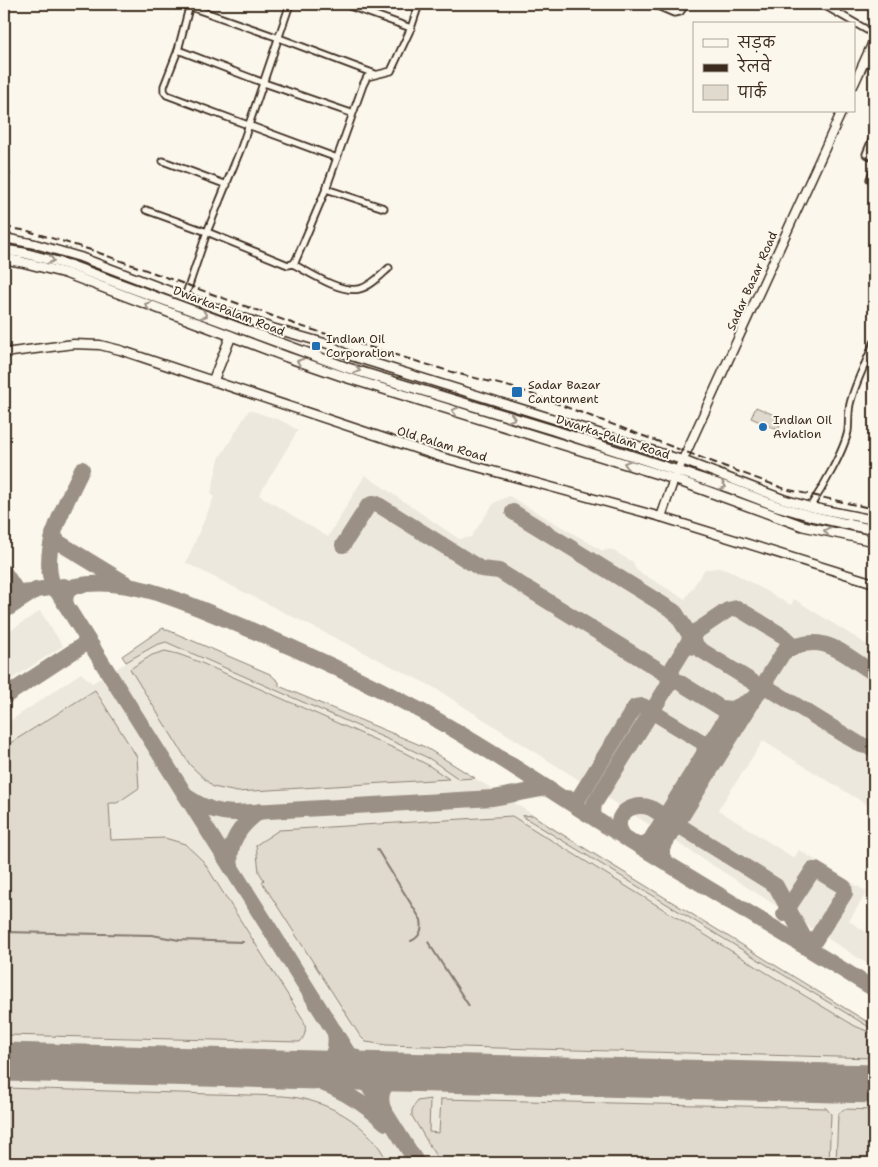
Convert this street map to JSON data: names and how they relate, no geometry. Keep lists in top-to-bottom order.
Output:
{
  "streets": {
    "main road": ["Dwarka-Palam Road"],
    "street": ["Sadar Bazar Road", "Old Palam Road"]
  },
  "crossings": [
    ["Sadar Bazar Road", "Dwarka-Palam Road"],
    ["Sadar Bazar Road", "Old Palam Road"]
  ],
  "places": {
    "transit": ["Indian Oil Corporation", "Sadar Bazar Cantonment"],
    "other": ["Indian Oil Aviation"]
  },
  "legend": ["सड़क", "रेलवे", "पार्क"]
}
